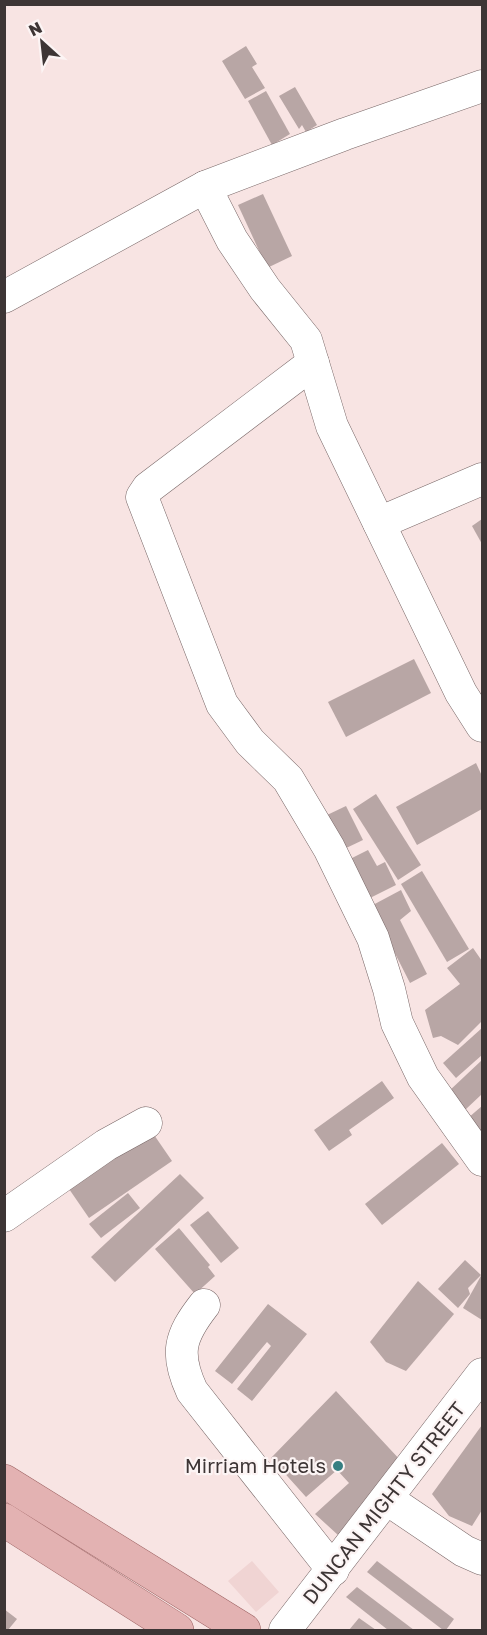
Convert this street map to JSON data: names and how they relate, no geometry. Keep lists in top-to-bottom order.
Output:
{
  "streets": {
    "street": ["DUNCAN MIGHTY STREET"]
  },
  "places": ["Mirriam Hotels"],
  "north": "top left"
}
